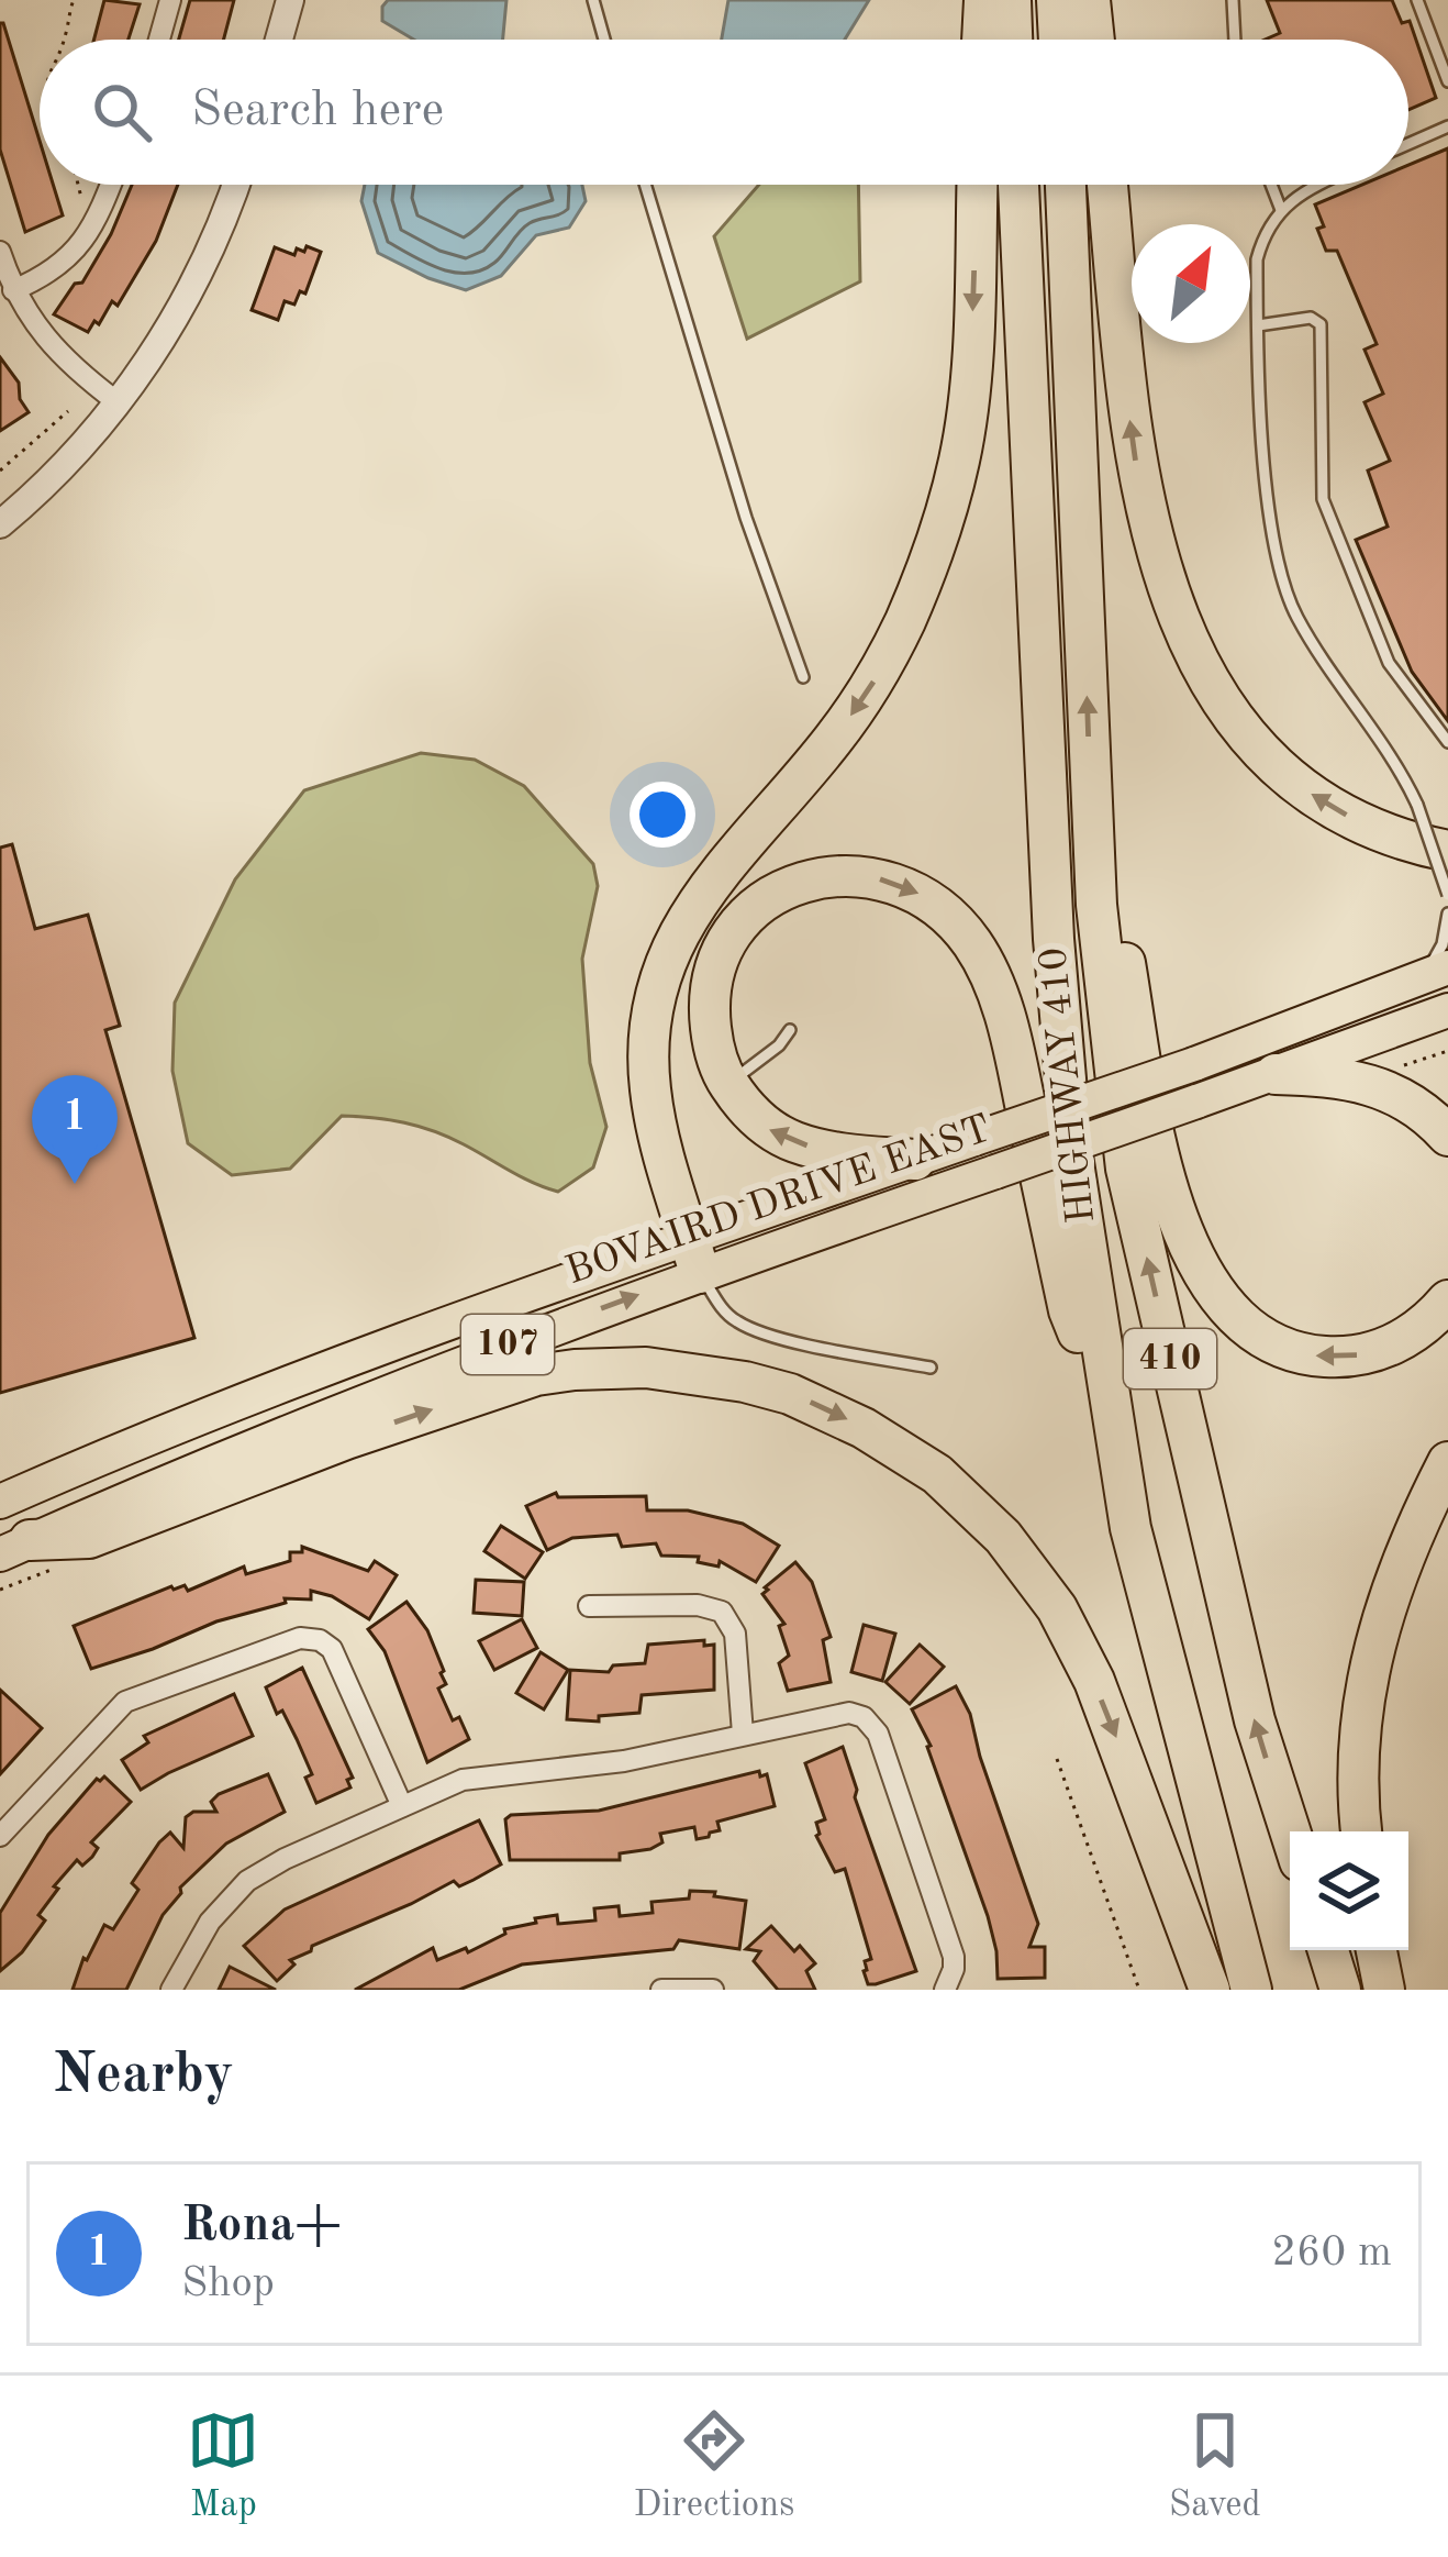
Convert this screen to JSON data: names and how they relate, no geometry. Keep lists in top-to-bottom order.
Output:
{
  "streets": {
    "highway": ["HIGHWAY 410", "410"],
    "main road": ["BOVAIRD DRIVE EAST", "107"]
  },
  "north": "top right",
  "page": {
    "search": "Search here",
    "pins": "1",
    "heading": "Nearby",
    "list": [
      {
        "mark": "1",
        "name": "Rona+",
        "note": "Shop",
        "value": "260 m"
      }
    ],
    "nav": ["Map", "Directions", "Saved"]
  }
}
